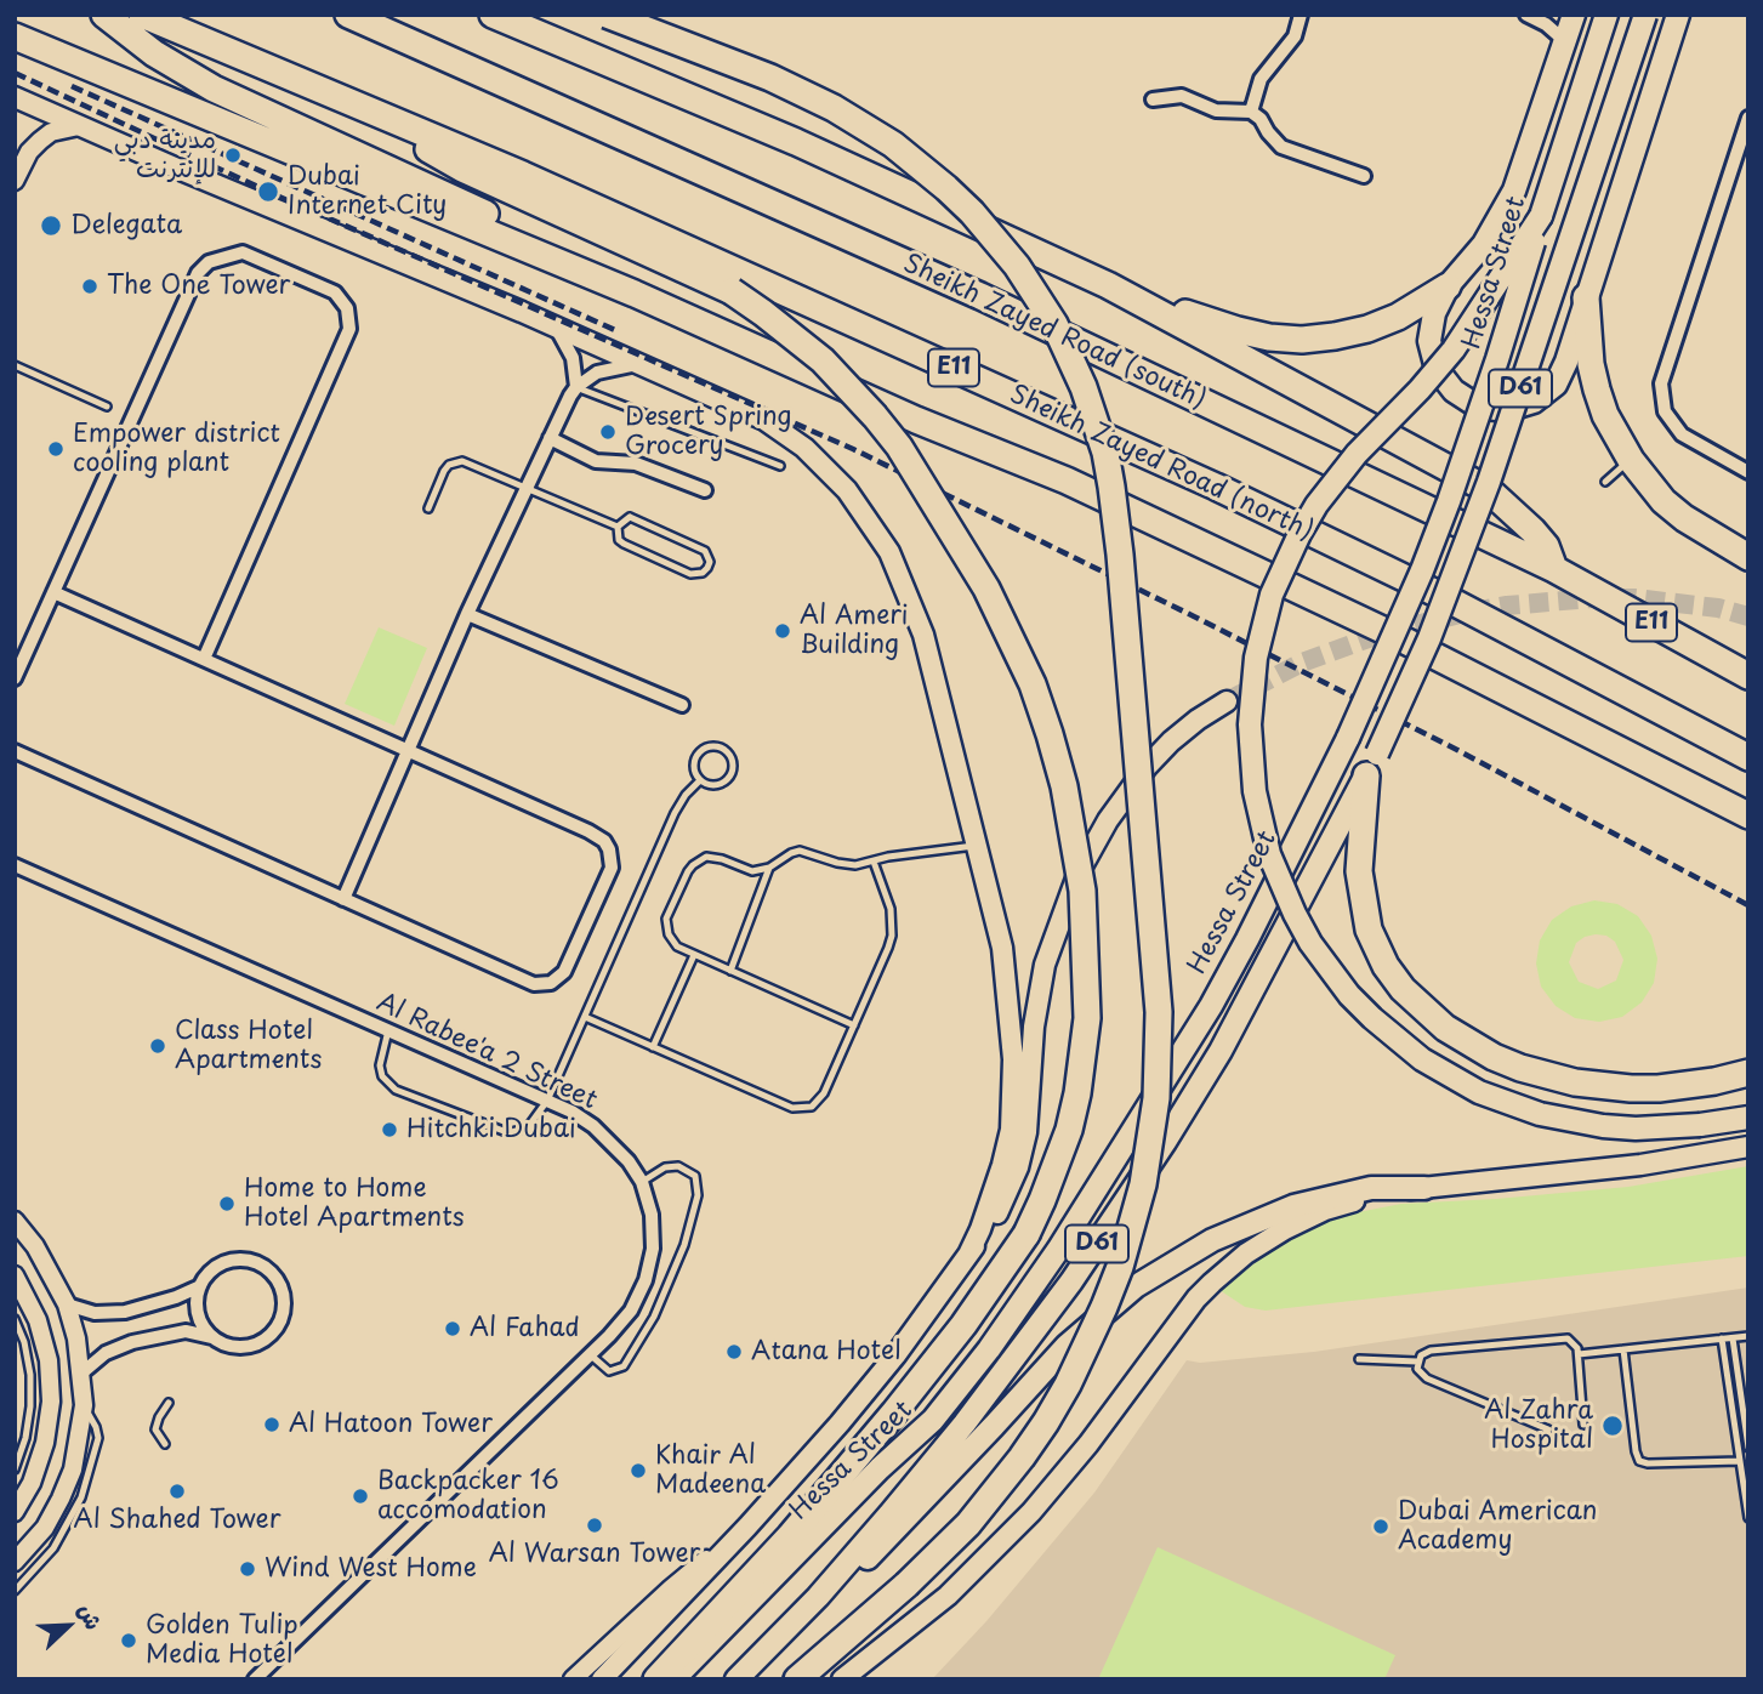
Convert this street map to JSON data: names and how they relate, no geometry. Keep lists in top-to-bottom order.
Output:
{
  "streets": {
    "highway": ["Sheikh Zayed Road (south)", "E11", "Sheikh Zayed Road (north)"],
    "main road": ["Hessa Street", "D61"],
    "street": ["Al Rabee'a 2 Street"]
  },
  "places": [
    "مدينة دبي للإنترنت",
    "Dubai Internet City",
    "Delegata",
    "The One Tower",
    "Desert Spring Grocery",
    "Empower district cooling plant",
    "Al Ameri Building",
    "Class Hotel Apartments",
    "Hitchki Dubai",
    "Home to Home Hotel Apartments",
    "Al Fahad",
    "Atana Hotel",
    "Al Hatoon Tower",
    "Al Zahra Hospital",
    "Khair Al Madeena",
    "Al Shahed Tower",
    "Backpacker 16 accomodation",
    "Al Warsan Tower",
    "Dubai American Academy",
    "Wind West Home",
    "Golden Tulip Media Hotel"
  ],
  "north": "top right"
}
